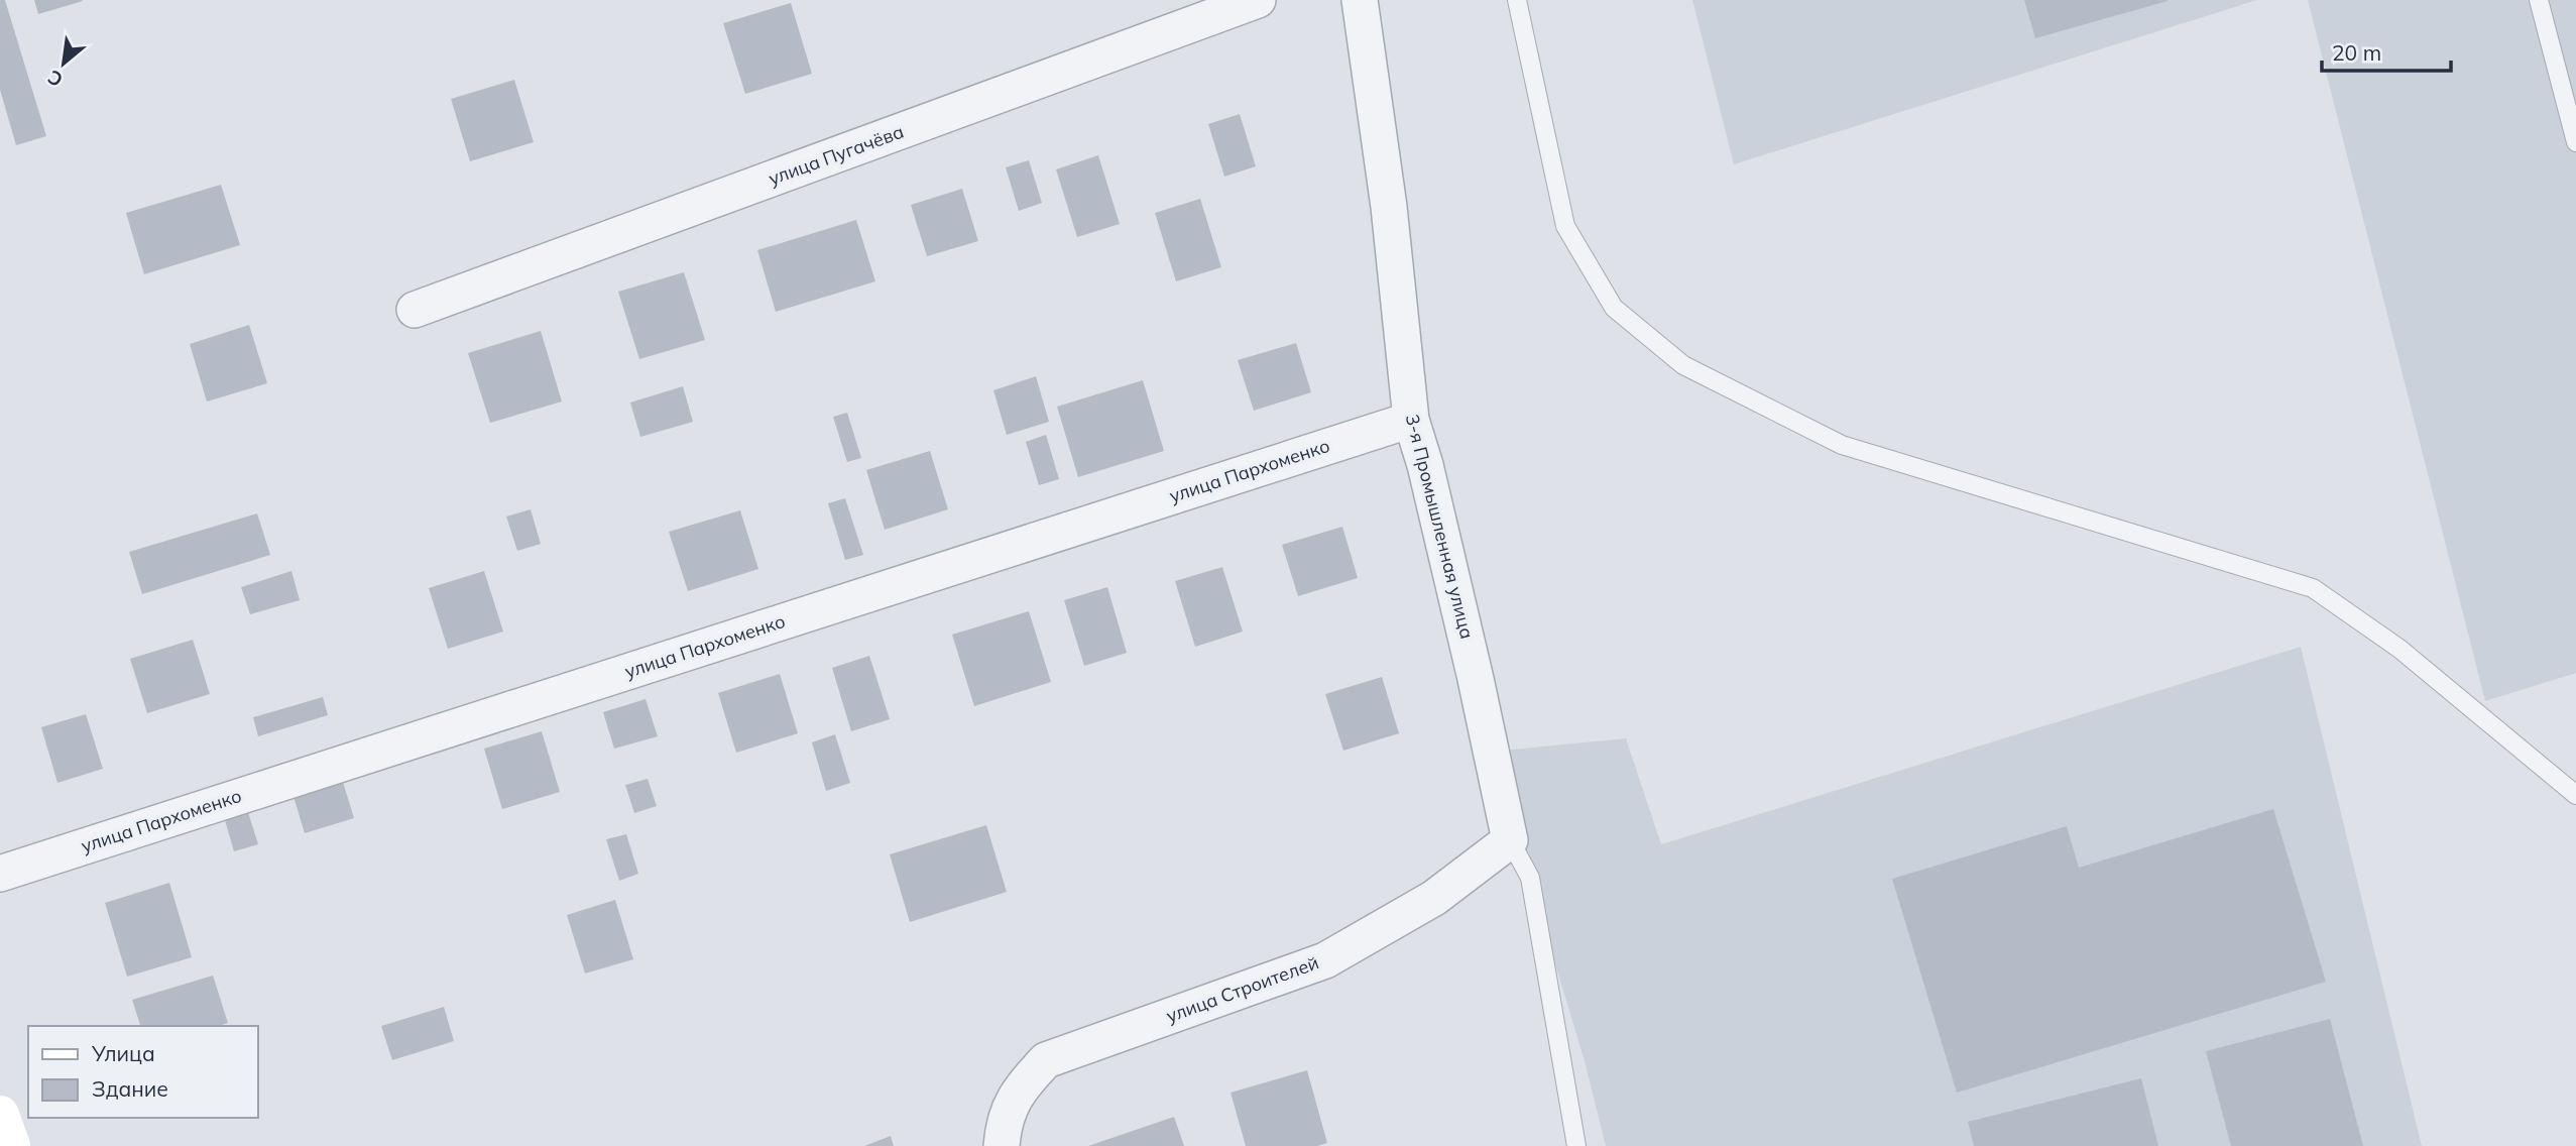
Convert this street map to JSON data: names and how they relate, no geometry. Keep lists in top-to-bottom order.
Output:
{
  "streets": {
    "street": [
      "улица Пугачёва",
      "улица Пархоменко",
      "3-я Промышленная улица",
      "улица Строителей"
    ]
  },
  "crossings": [
    ["улица Пархоменко", "3-я Промышленная улица"],
    ["3-я Промышленная улица", "улица Строителей"]
  ],
  "legend": ["Улица", "Здание"],
  "scale_bar": "20 m",
  "north": "bottom left"
}
